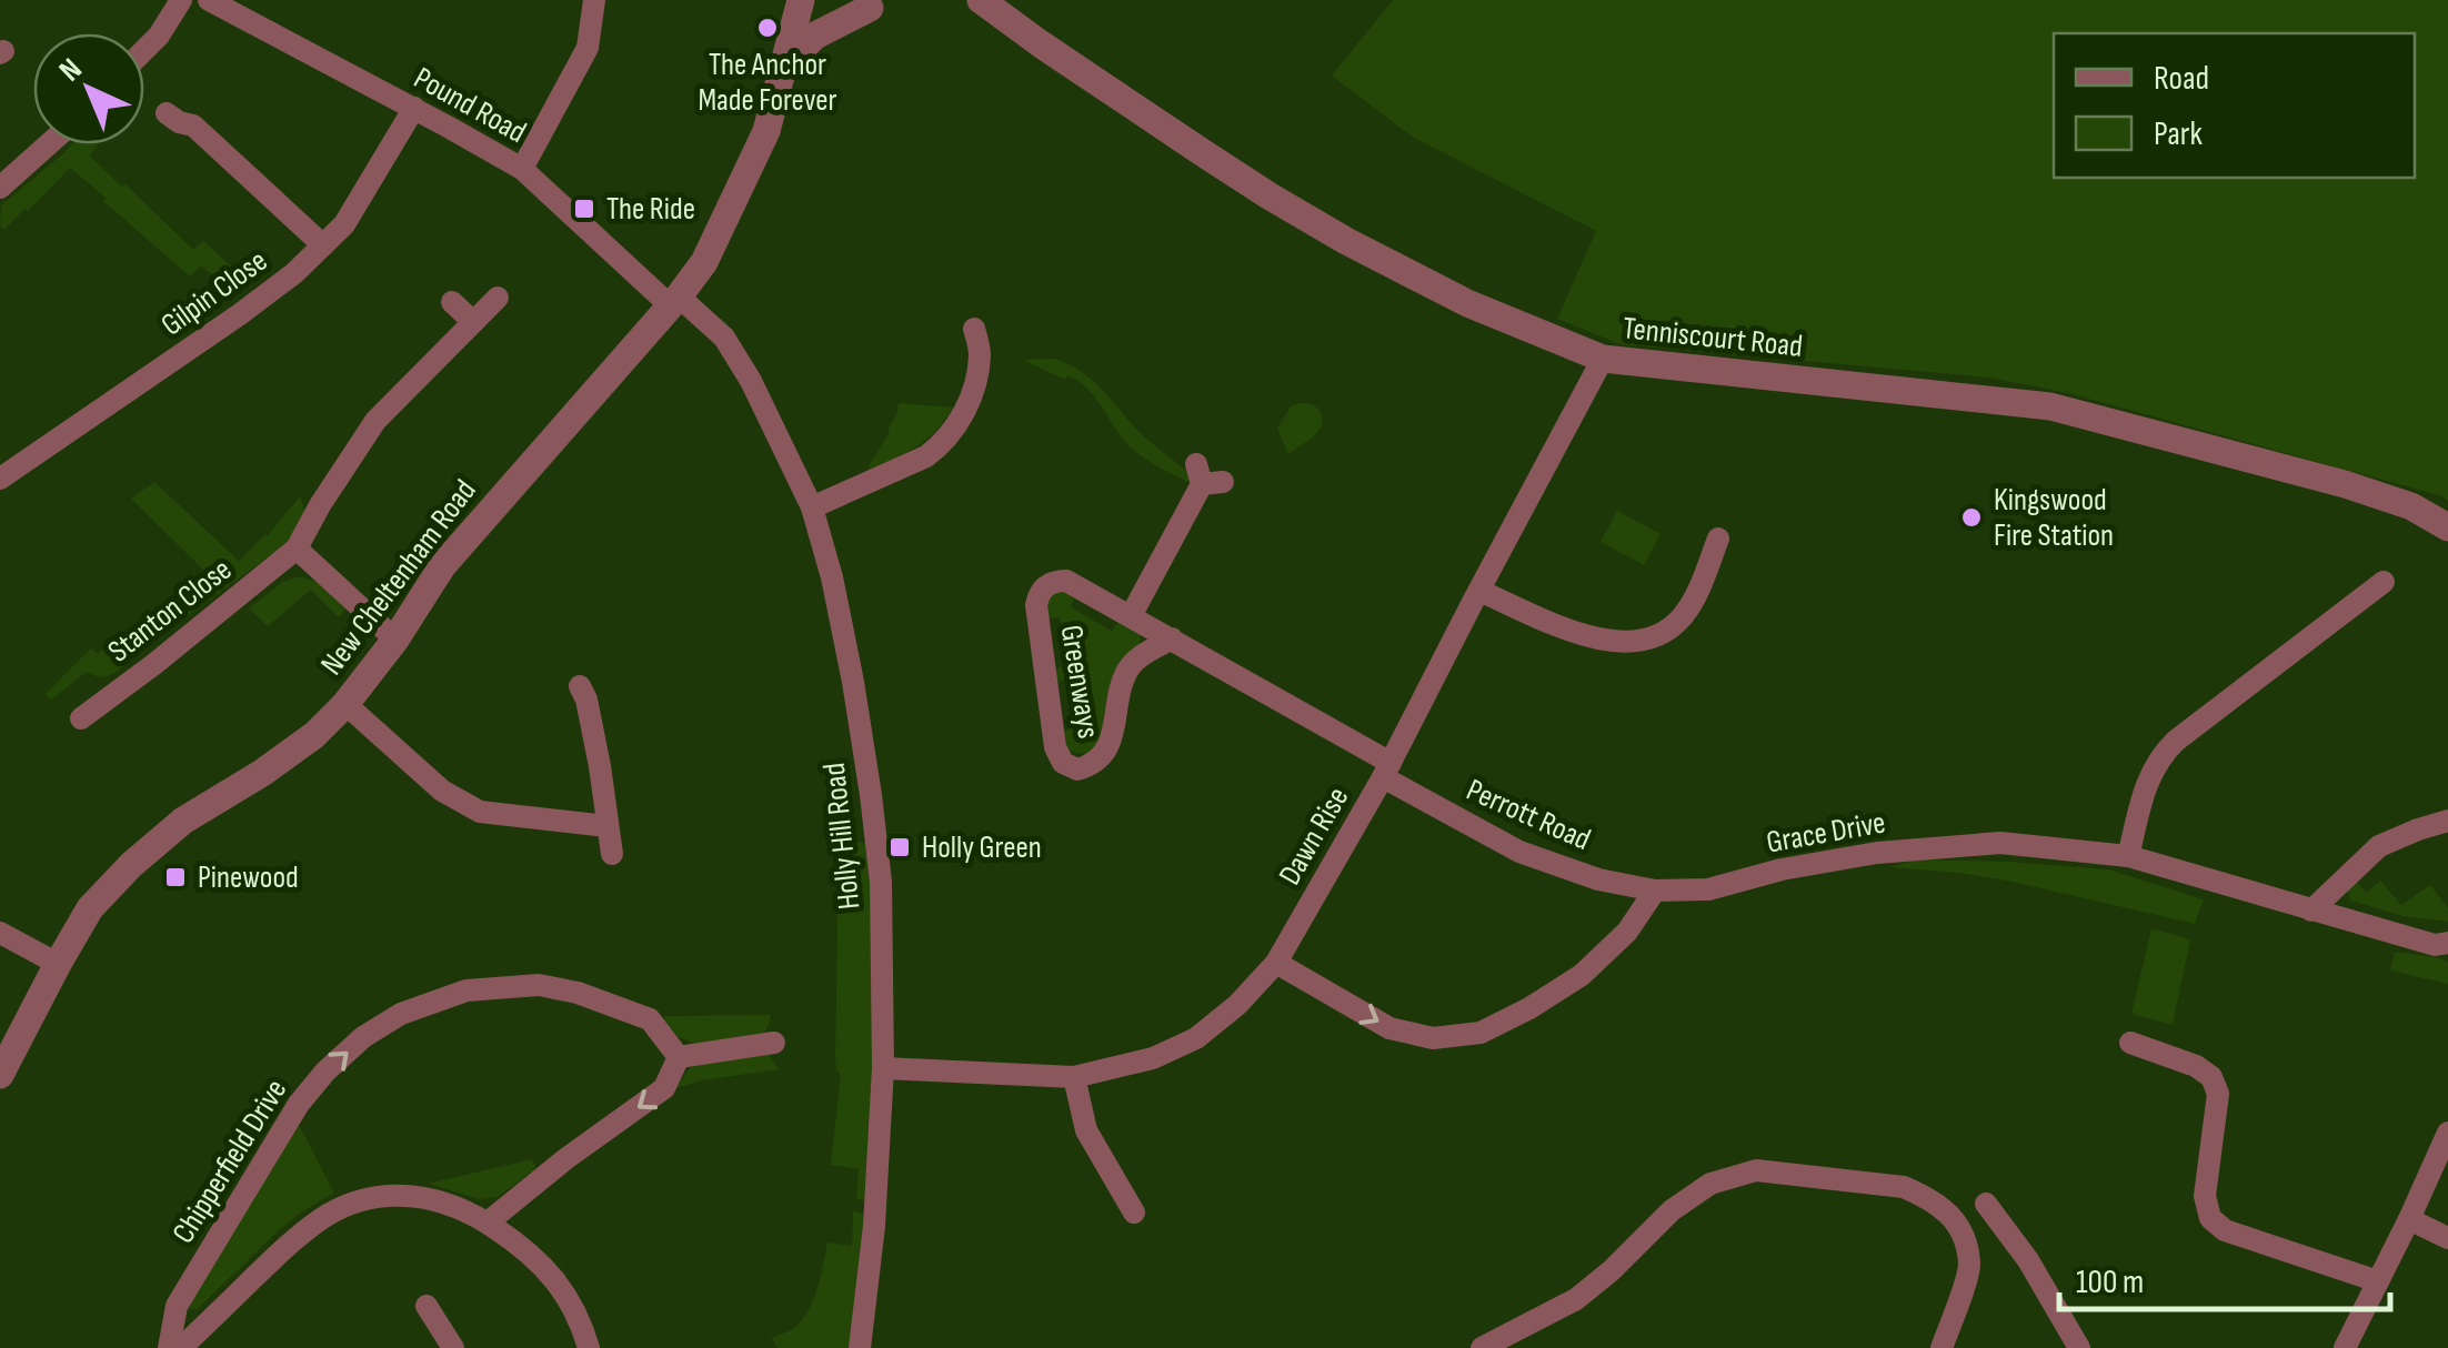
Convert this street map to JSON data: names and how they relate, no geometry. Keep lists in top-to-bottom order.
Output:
{
  "streets": {
    "street": [
      "Pound Road",
      "Gilpin Close",
      "Tenniscourt Road",
      "New Cheltenham Road",
      "Stanton Close",
      "Greenways",
      "Perrott Road",
      "Grace Drive",
      "Holly Hill Road",
      "Dawn Rise",
      "Chipperfield Drive"
    ]
  },
  "crossings": [
    ["Pound Road", "Gilpin Close"],
    ["Pound Road", "New Cheltenham Road"],
    ["Pound Road", "Holly Hill Road"],
    ["Tenniscourt Road", "Dawn Rise"],
    ["New Cheltenham Road", "Holly Hill Road"],
    ["Greenways", "Perrott Road"],
    ["Greenways", "Dawn Rise"],
    ["Perrott Road", "Grace Drive"],
    ["Perrott Road", "Dawn Rise"],
    ["Holly Hill Road", "Dawn Rise"]
  ],
  "one_way": ["Chipperfield Drive"],
  "places": {
    "other": ["The Anchor Made Forever", "Kingswood Fire Station"],
    "transit": ["The Ride", "Holly Green", "Pinewood"]
  },
  "legend": ["Road", "Park"],
  "scale_bar": "100 m",
  "north": "top left"
}
